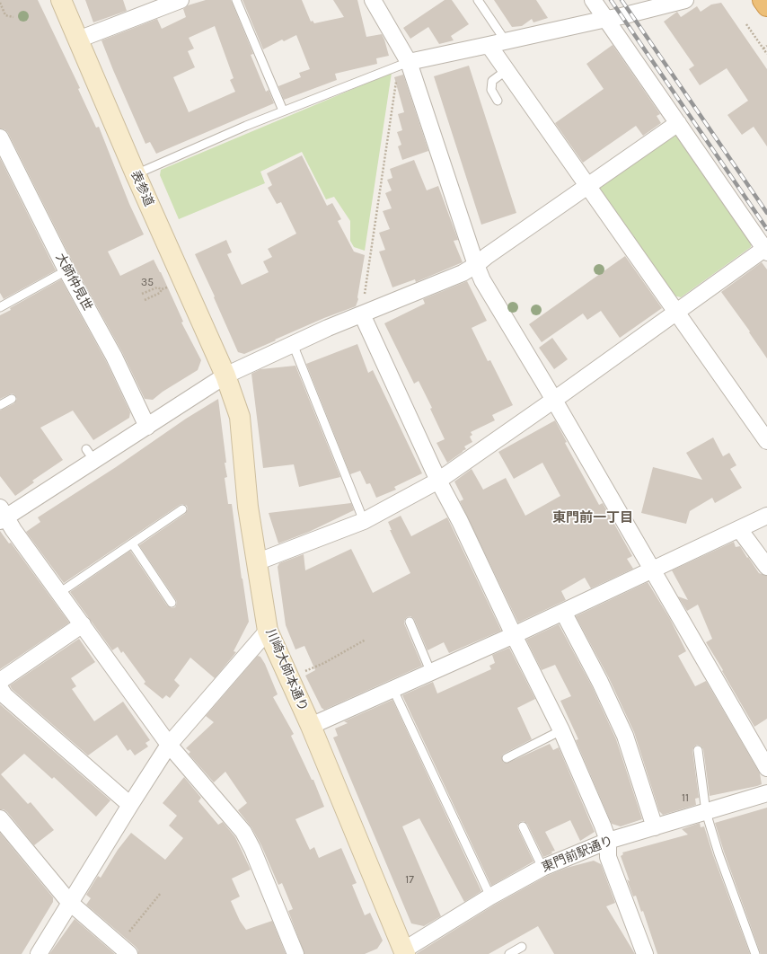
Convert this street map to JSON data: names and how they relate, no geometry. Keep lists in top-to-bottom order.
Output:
{
  "streets": {
    "street": [
      "表参道",
      "大師仲見世",
      "川崎大師本通り",
      "東門前駅通り"
    ]
  },
  "crossings": [
    ["表参道", "川崎大師本通り"],
    ["川崎大師本通り", "東門前駅通り"]
  ],
  "districts": ["東門前一丁目"],
  "house_numbers": ["35", "11", "17"]
}
